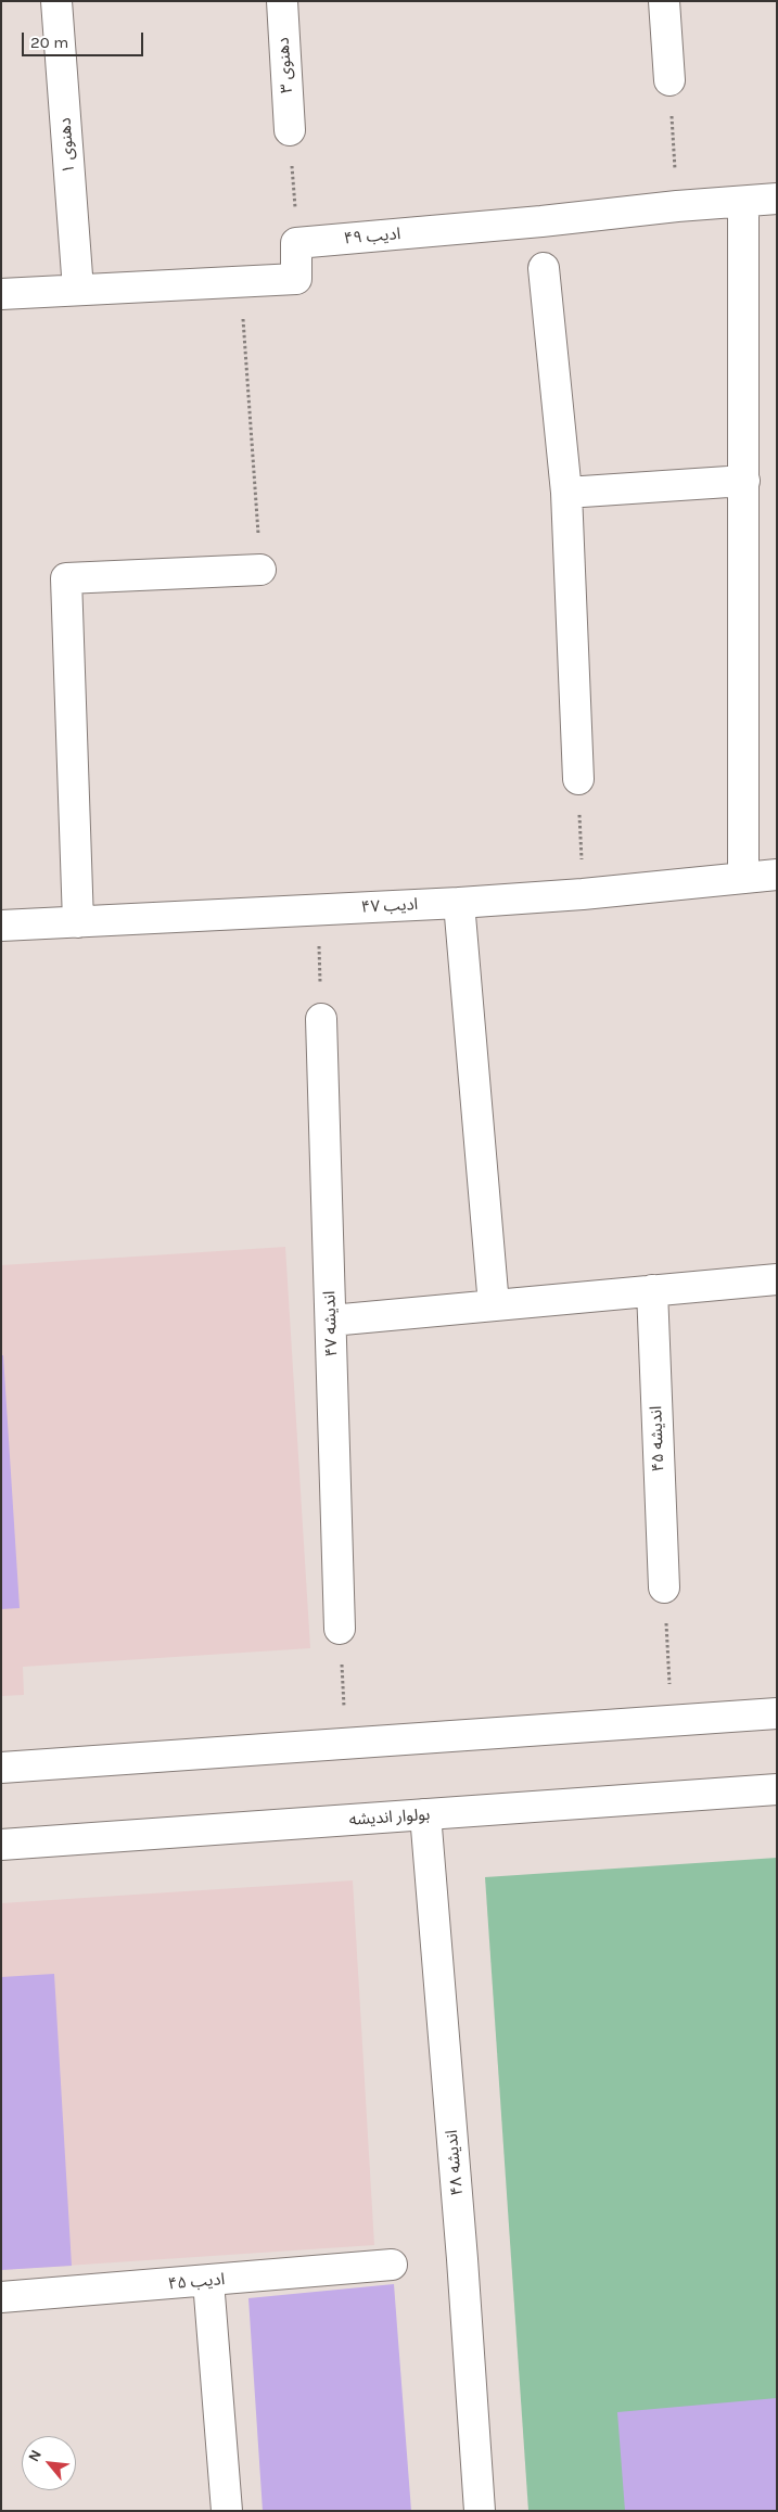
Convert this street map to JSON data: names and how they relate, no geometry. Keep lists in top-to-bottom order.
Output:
{
  "streets": {
    "street": [
      "دهنوی ۳",
      "دهنوی ۱",
      "ادیب ۴۹",
      "ادیب ۴۷",
      "اندیشه ۴۷",
      "اندیشه ۴۵",
      "بولوار اندیشه",
      "اندیشه ۴۸",
      "ادیب ۴۵"
    ]
  },
  "crossings": [
    ["بولوار اندیشه", "اندیشه ۴۸"]
  ],
  "scale_bar": "20 m",
  "north": "top left"
}
